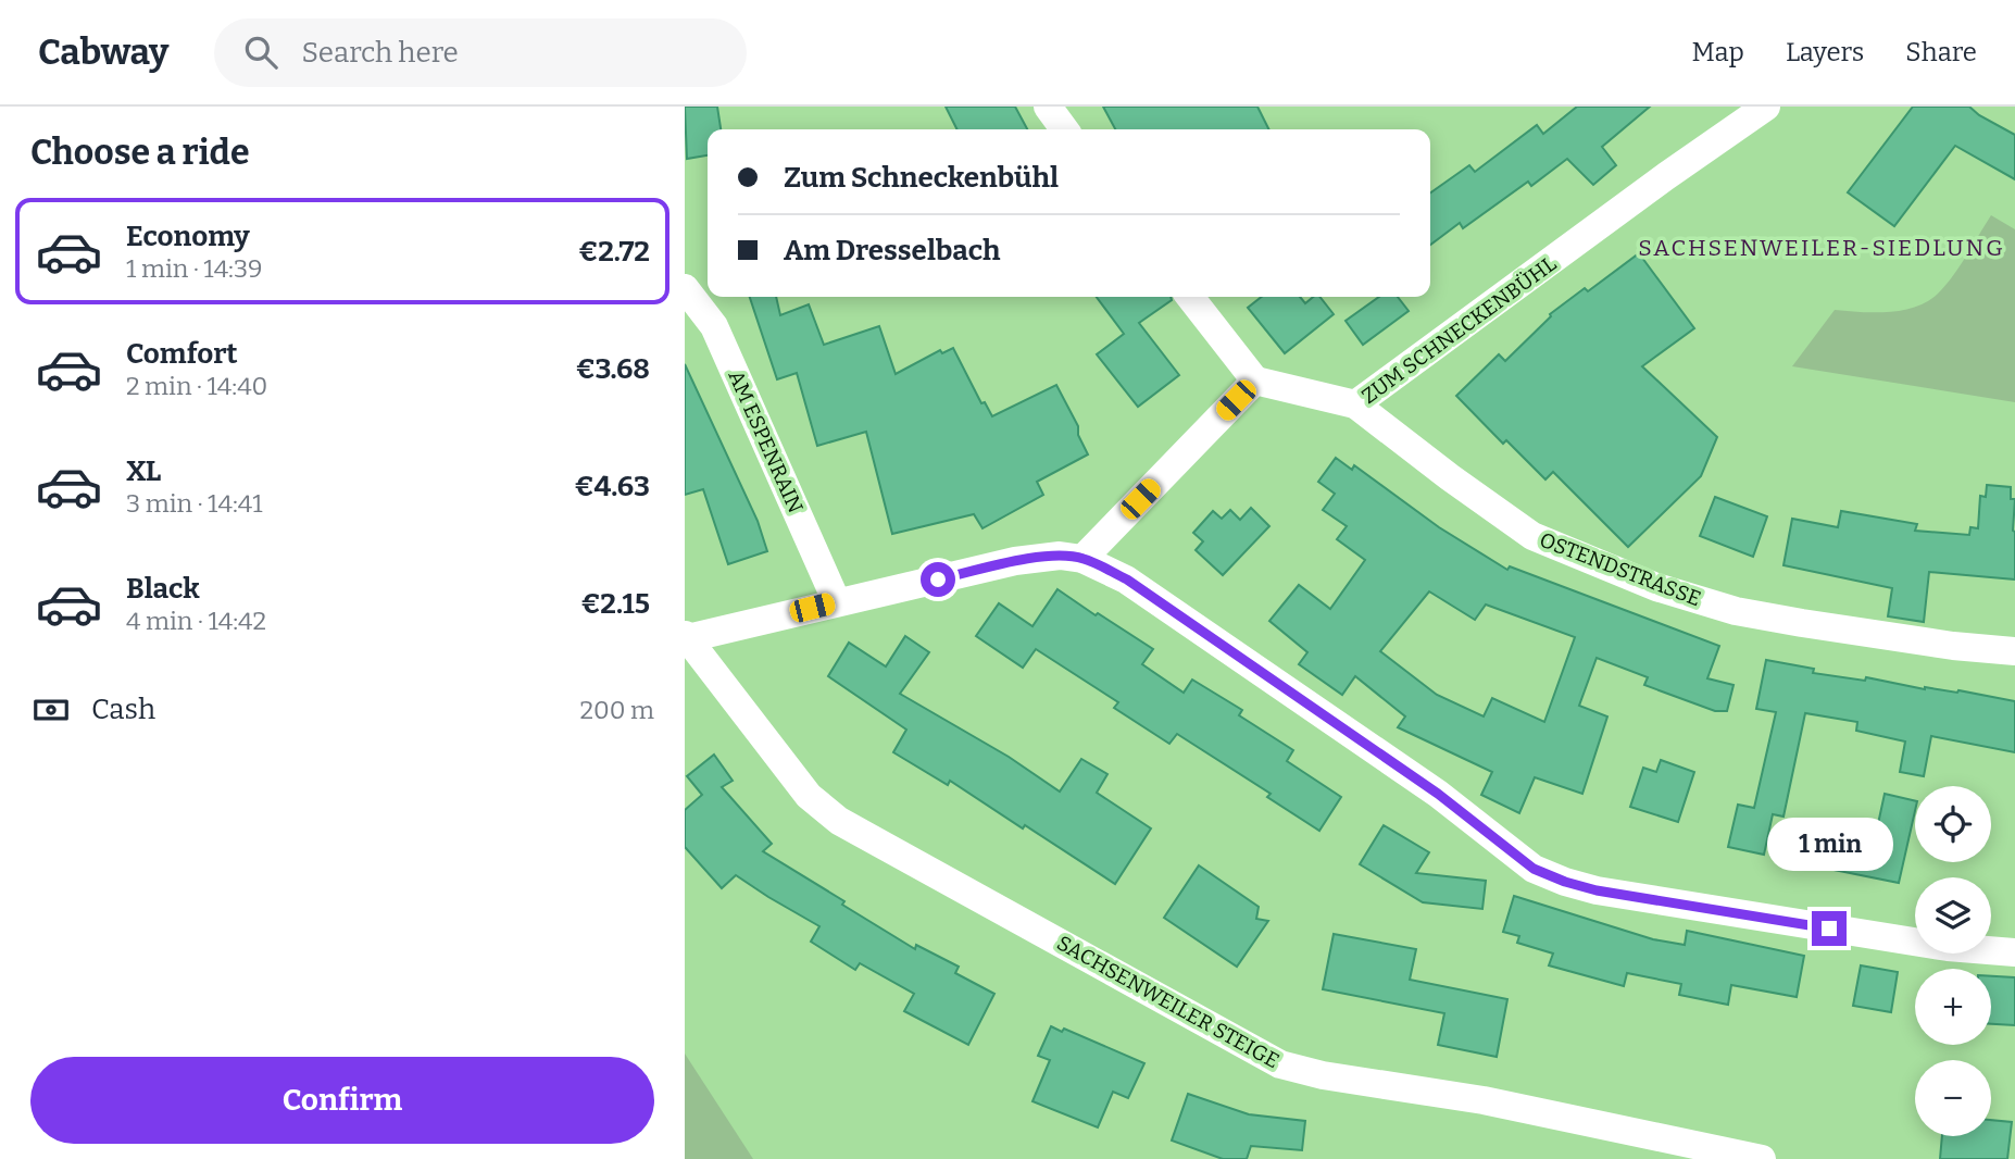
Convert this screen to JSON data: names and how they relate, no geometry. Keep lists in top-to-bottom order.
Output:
{
  "streets": {
    "street": [
      "ZUM SCHNECKENBÜHL",
      "AM ESPENRAIN",
      "OSTENDSTRASSE",
      "SACHSENWEILER STEIGE"
    ]
  },
  "crossings": [
    ["ZUM SCHNECKENBÜHL", "OSTENDSTRASSE"]
  ],
  "districts": ["SACHSENWEILER-SIEDLUNG"],
  "page": {
    "header": "Cabway",
    "search": "Search here",
    "nav": ["Map", "Layers", "Share"],
    "heading": "Choose a ride",
    "banner": ["Zum Schneckenbühl", "Am Dresselbach"],
    "list": [
      {
        "name": "Economy",
        "note": "1 min · 14:39",
        "value": "€2.72"
      },
      {
        "name": "Comfort",
        "note": "2 min · 14:40",
        "value": "€3.68"
      },
      {
        "name": "XL",
        "note": "3 min · 14:41",
        "value": "€4.63"
      },
      {
        "name": "Black",
        "note": "4 min · 14:42",
        "value": "€2.15"
      }
    ],
    "pay": ["Cash", "200 m"],
    "map_buttons": ["+", "−"],
    "bubble": "1 min",
    "buttons": "Confirm"
  }
}
